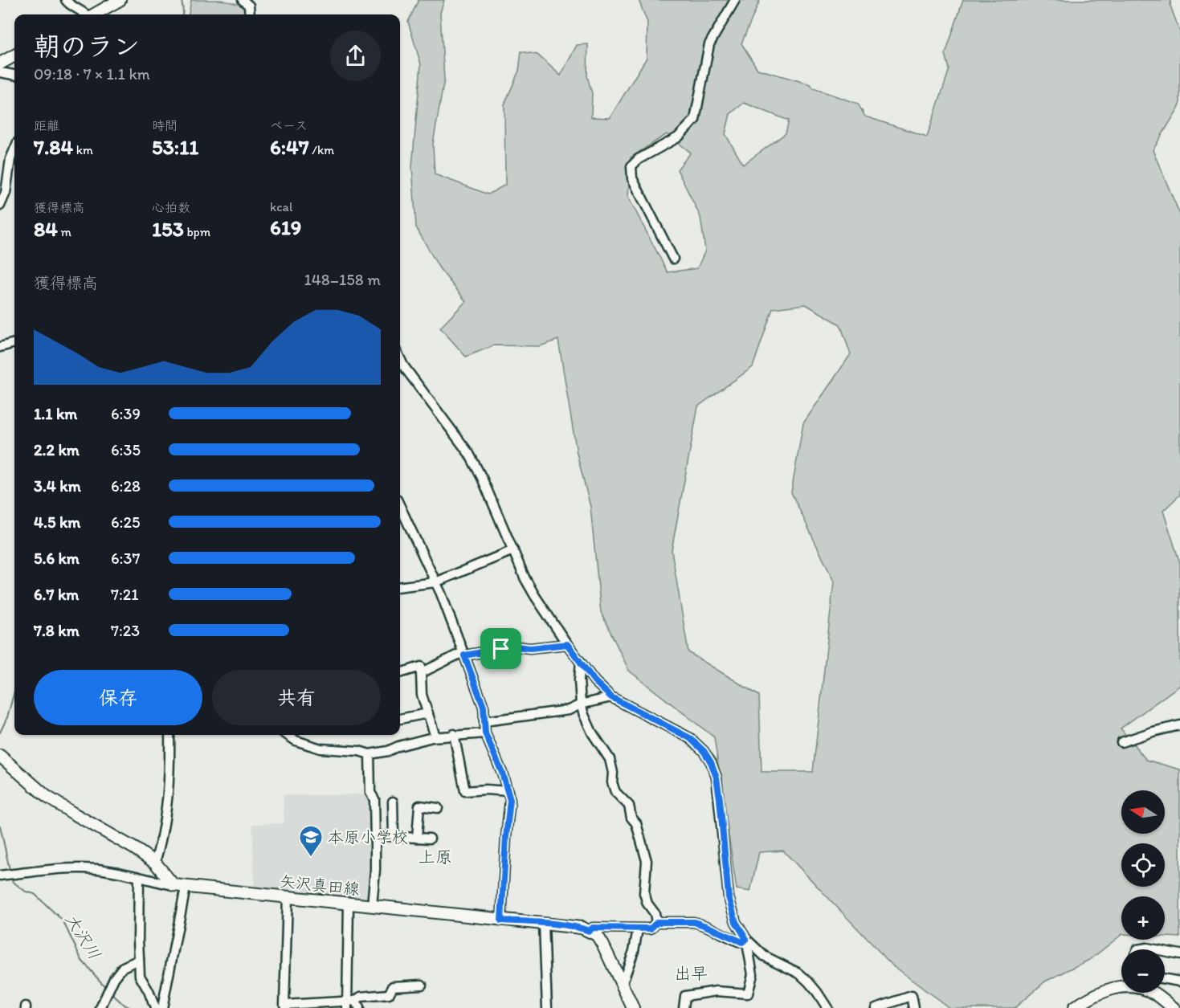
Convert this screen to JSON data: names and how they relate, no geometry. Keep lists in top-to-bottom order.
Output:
{
  "streets": {
    "main road": ["矢沢真田線"]
  },
  "districts": ["上原", "出早"],
  "water": ["大沢川"],
  "places": {
    "school or university": ["本原小学校"]
  },
  "north": "left",
  "page": {
    "heading": ["朝のラン", "09:18 · 7 × 1.1 km"],
    "stats": [
      ["距離", "7.84 km"],
      ["時間", "53:11"],
      ["ペース", "6:47 /km"],
      ["獲得標高", "84 m"],
      ["心拍数", "153 bpm"],
      ["kcal", "619"]
    ],
    "chart": ["獲得標高", "148–158 m"],
    "list": [
      {
        "name": "1.1 km",
        "note": "6:39"
      },
      {
        "name": "2.2 km",
        "note": "6:35"
      },
      {
        "name": "3.4 km",
        "note": "6:28"
      },
      {
        "name": "4.5 km",
        "note": "6:25"
      },
      {
        "name": "5.6 km",
        "note": "6:37"
      },
      {
        "name": "6.7 km",
        "note": "7:21"
      },
      {
        "name": "7.8 km",
        "note": "7:23"
      }
    ],
    "buttons": ["保存", "共有"],
    "map_buttons": ["+", "−"]
  }
}
